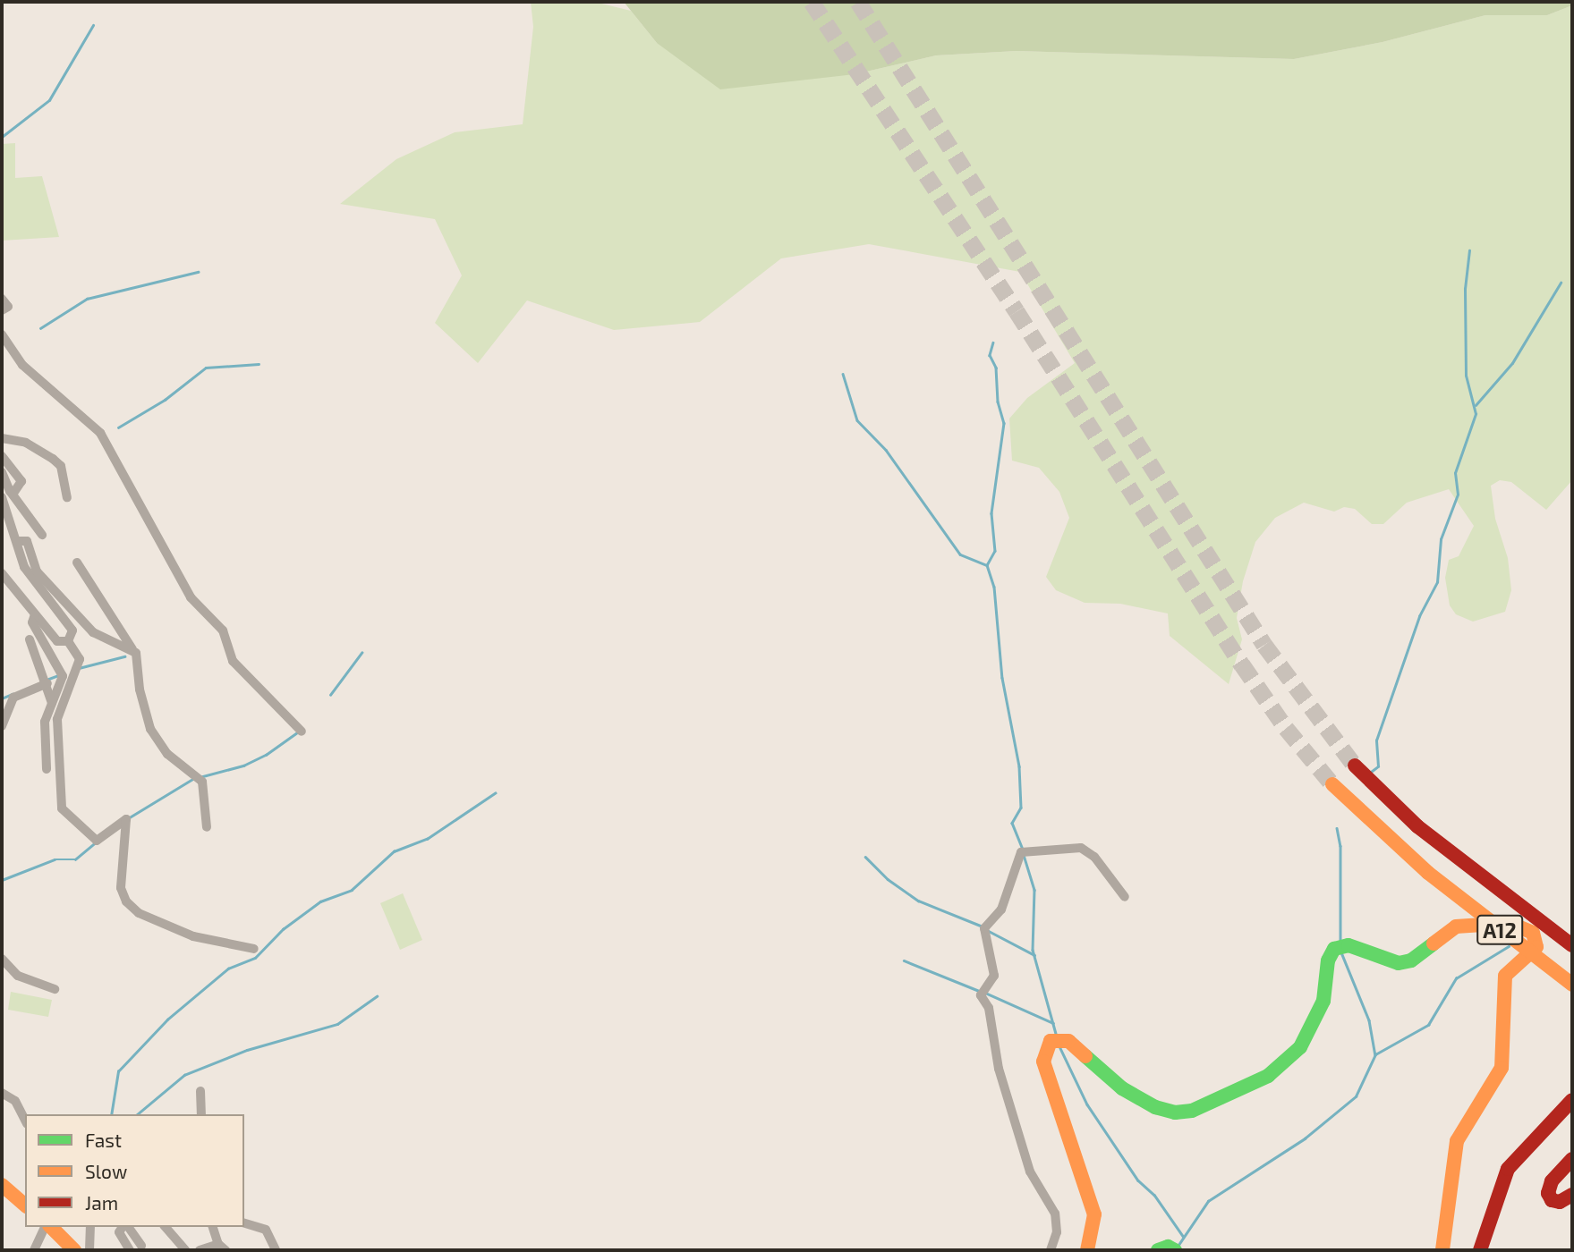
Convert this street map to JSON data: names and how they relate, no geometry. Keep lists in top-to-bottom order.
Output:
{
  "streets": {
    "main road": ["A12"]
  },
  "legend": ["Fast", "Slow", "Jam"]
}
